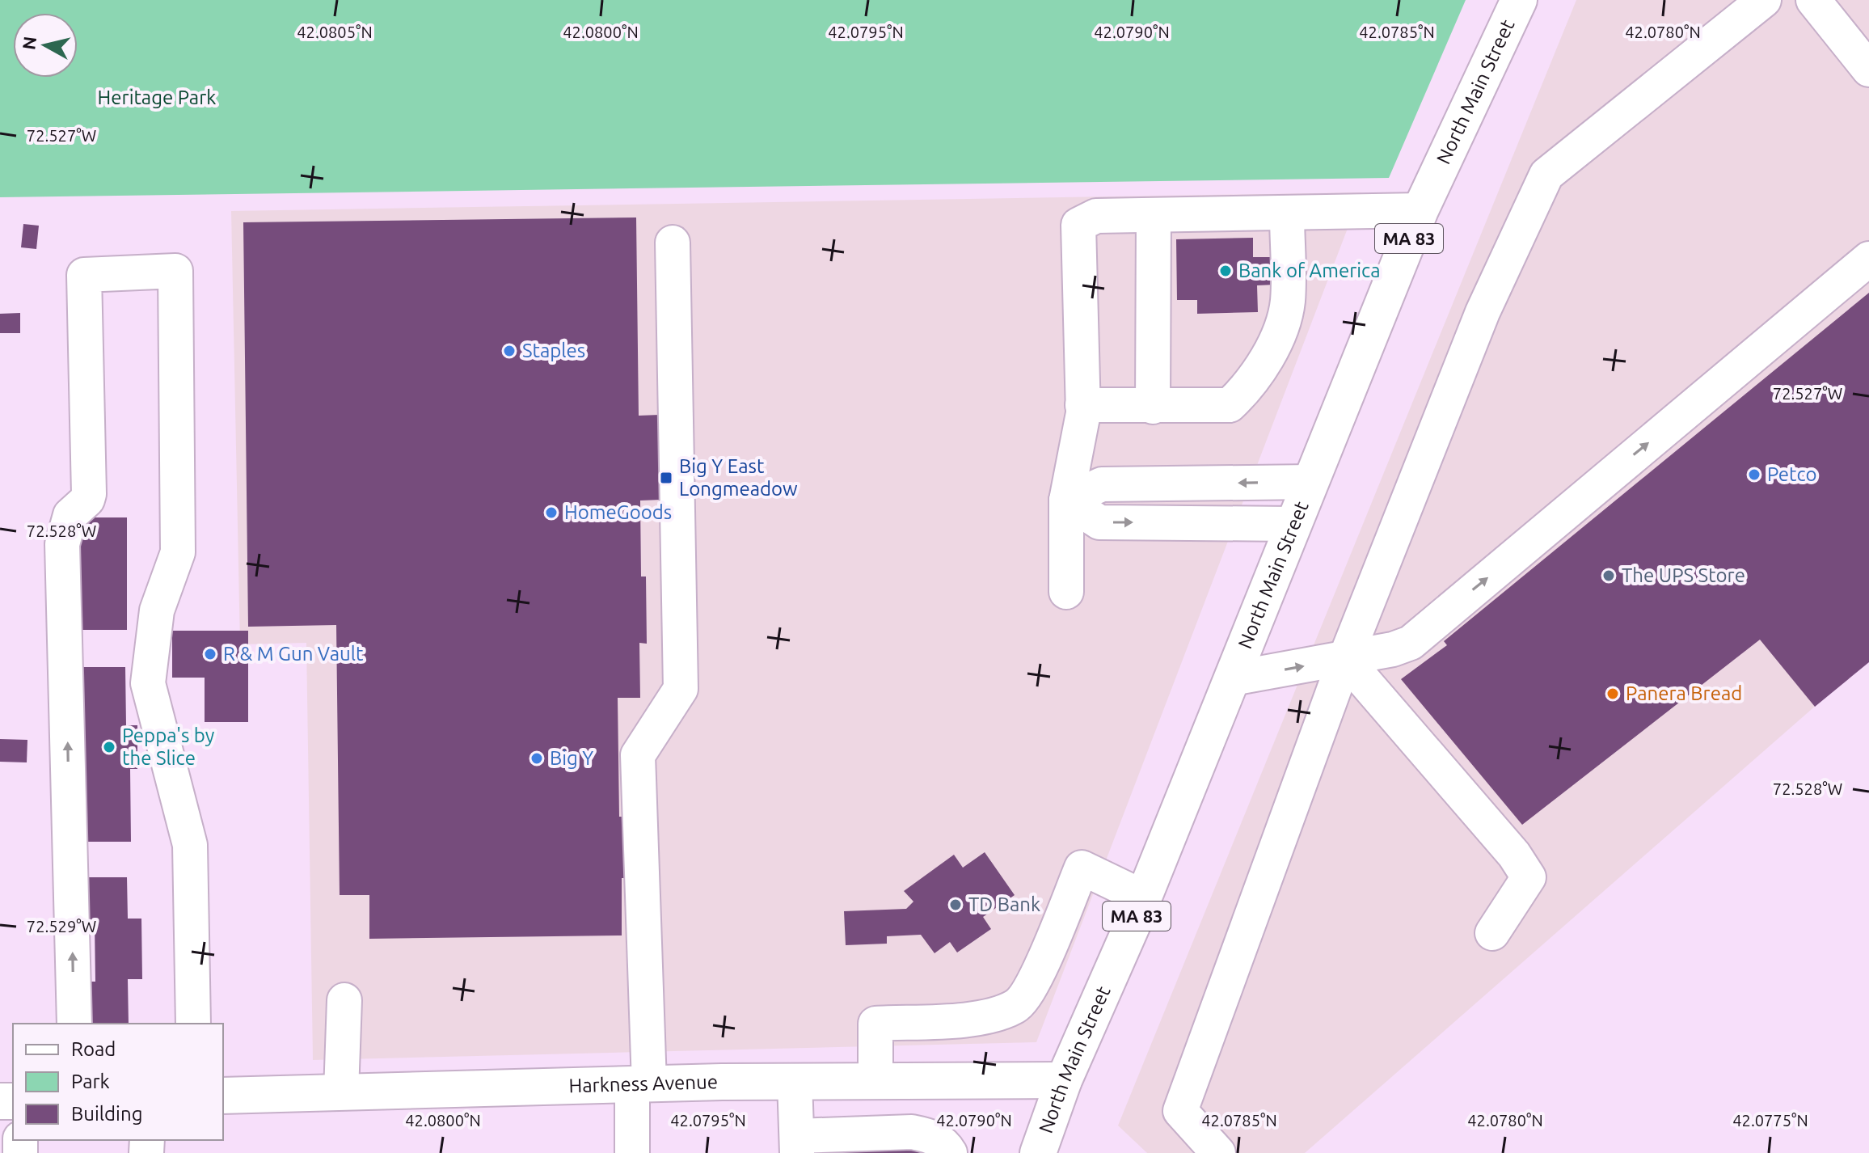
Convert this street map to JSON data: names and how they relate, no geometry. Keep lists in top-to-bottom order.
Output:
{
  "streets": {
    "main road": ["North Main Street", "MA 83", "Harkness Avenue"]
  },
  "crossings": [
    ["North Main Street", "Harkness Avenue"]
  ],
  "parks": ["Heritage Park"],
  "places": {
    "other": [
      "Bank of America",
      "Staples",
      "Petco",
      "HomeGoods",
      "The UPS Store",
      "R & M Gun Vault",
      "Panera Bread",
      "Peppa's by the Slice",
      "Big Y",
      "TD Bank"
    ],
    "transit": ["Big Y East Longmeadow"]
  },
  "legend": ["Road", "Park", "Building"],
  "north": "left",
  "coordinates": [
    "42.0805°N",
    "42.0800°N",
    "42.0795°N",
    "42.0790°N",
    "42.0785°N",
    "42.0780°N",
    "72.527°W",
    "72.528°W",
    "72.529°W",
    "42.0775°N"
  ]
}
